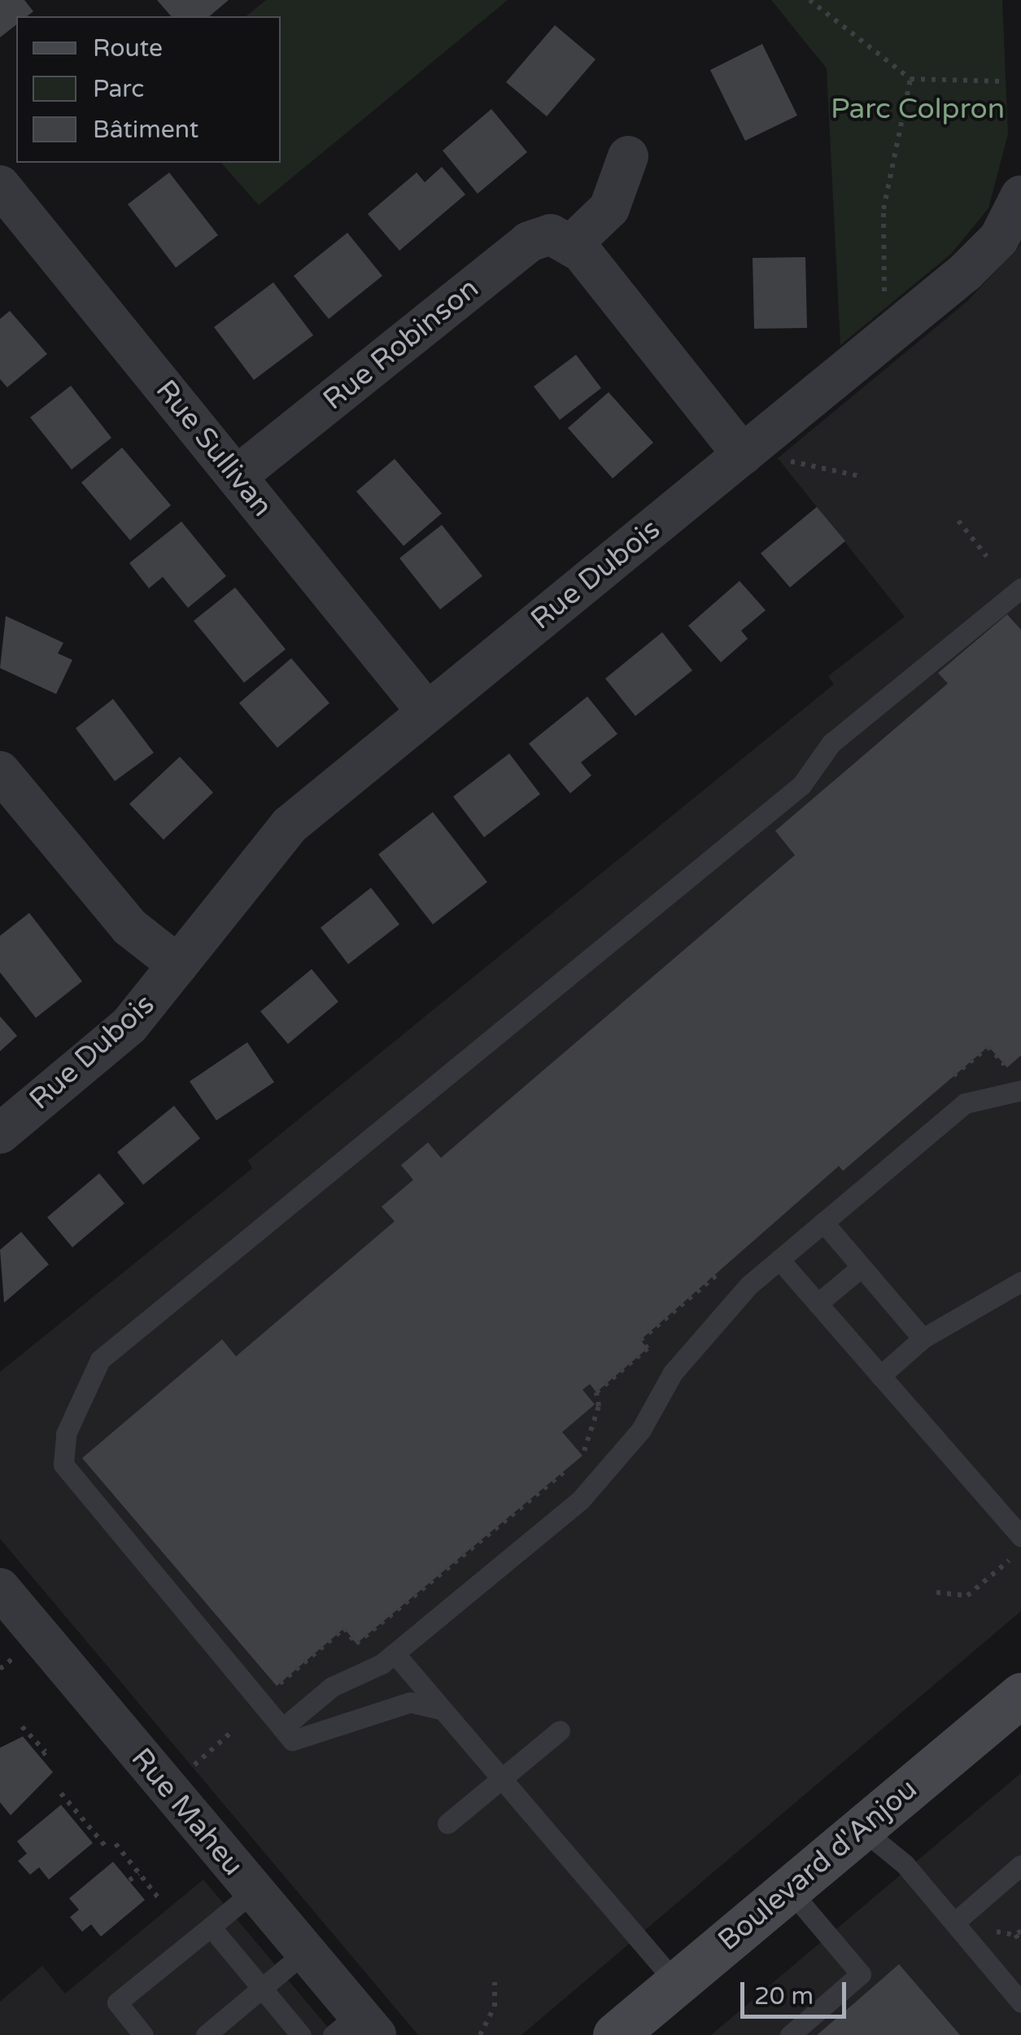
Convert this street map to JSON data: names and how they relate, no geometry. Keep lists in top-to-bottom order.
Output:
{
  "streets": {
    "street": [
      "Rue Robinson",
      "Rue Sullivan",
      "Rue Dubois",
      "Rue Maheu",
      "Boulevard d'Anjou"
    ]
  },
  "crossings": [
    ["Rue Robinson", "Rue Sullivan"],
    ["Rue Sullivan", "Rue Dubois"]
  ],
  "parks": ["Parc Colpron"],
  "legend": ["Route", "Parc", "Bâtiment"],
  "scale_bar": "20 m"
}
